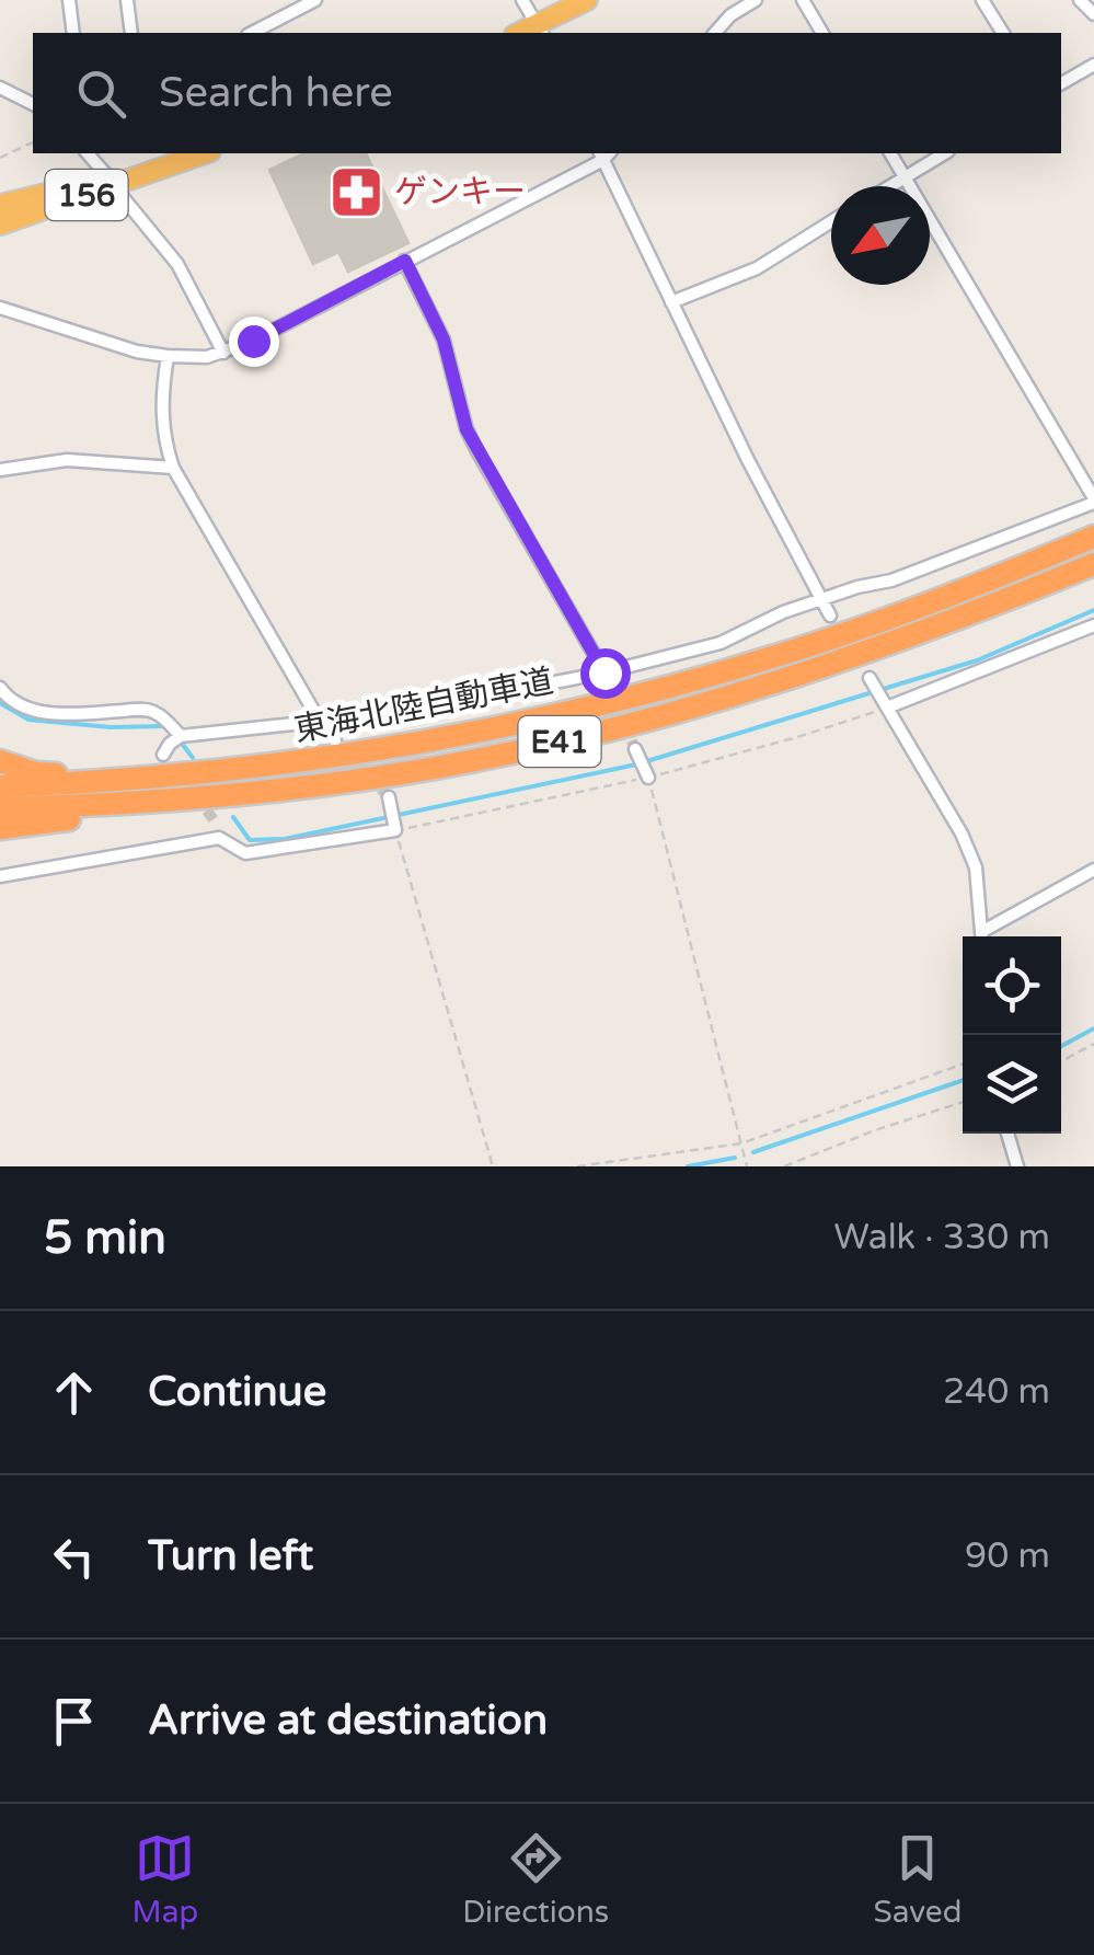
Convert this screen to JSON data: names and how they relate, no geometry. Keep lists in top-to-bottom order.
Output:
{
  "streets": {
    "highway": ["156", "東海北陸自動車道", "E41"]
  },
  "places": {
    "pharmacy": ["ゲンキー"]
  },
  "north": "bottom left",
  "page": {
    "search": "Search here",
    "heading": ["5 min", "Walk · 330 m"],
    "list": [
      ["Continue", "240 m"],
      ["Turn left", "90 m"],
      "Arrive at destination"
    ],
    "nav": ["Map", "Directions", "Saved"]
  }
}
